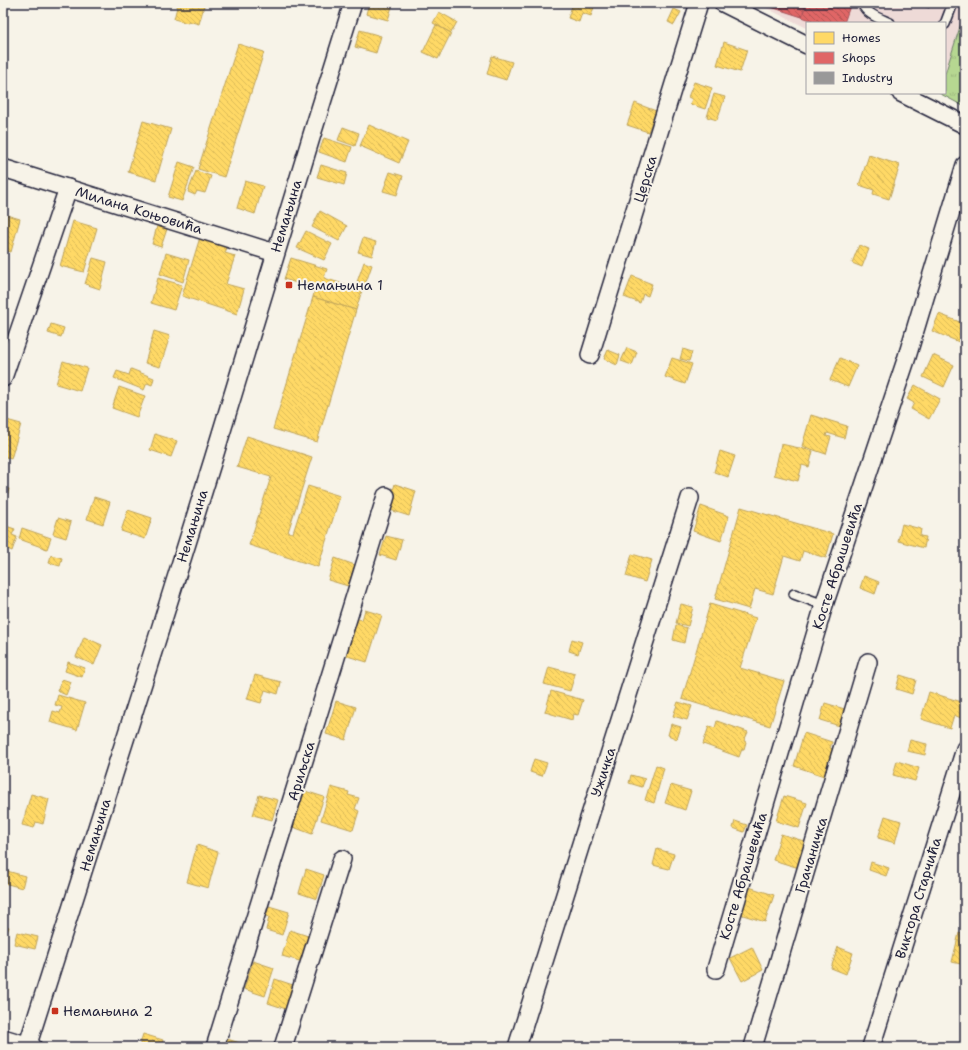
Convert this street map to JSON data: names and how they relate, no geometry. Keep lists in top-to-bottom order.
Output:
{
  "streets": {
    "street": [
      "Церска",
      "Милана Коњовића",
      "Немањина",
      "Косте Абрашевића",
      "Ариљска",
      "Ужичка",
      "Грачаничка",
      "Виктора Старчића"
    ]
  },
  "crossings": [
    ["Милана Коњовића", "Немањина"]
  ],
  "places": {
    "transit": ["Немањина 1", "Немањина 2"]
  },
  "legend": ["Homes", "Shops", "Industry"]
}
